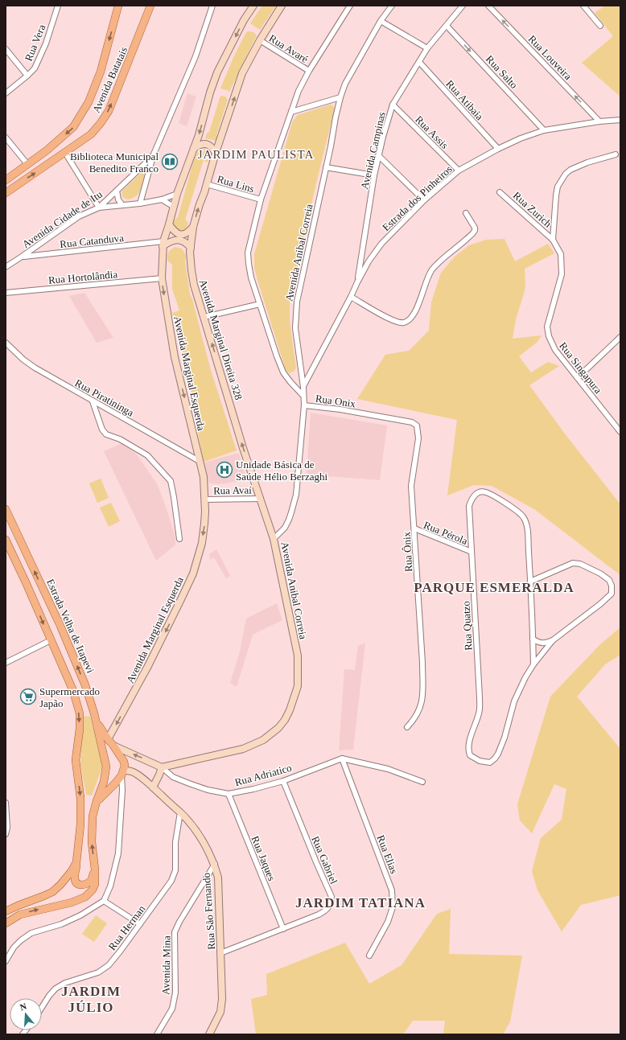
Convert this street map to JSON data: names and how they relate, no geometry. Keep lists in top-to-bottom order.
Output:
{
  "streets": {
    "main road": [
      "Avenida Batatais",
      "Avenida Anibal Correia",
      "Avenida Marginal Direita 328",
      "Avenida Marginal Esquerda",
      "Estrada Velha de Itapevi",
      "Rua Adriatico",
      "Rua São Fernando"
    ],
    "street": [
      "Rua Vera",
      "Rua Avaré",
      "Rua Louveira",
      "Rua Salto",
      "Rua Atibaia",
      "Rua Assis",
      "Avenida Campinas",
      "Rua Lins",
      "Estrada dos Pinheiros",
      "Rua Zurich",
      "Avenida Cidade de Itu",
      "Rua Catanduva",
      "Rua Hortolândia",
      "Rua Singapura",
      "Rua Piratininga",
      "Rua Onix",
      "Rua Avaí",
      "Rua Pérola",
      "Rua Ônix",
      "Rua Quatzo",
      "Rua Elias",
      "Rua Jaques",
      "Rua Gabriel",
      "Rua Herman",
      "Avenida Mina"
    ]
  },
  "crossings": [
    ["Rua Avaré", "Avenida Marginal Direita 328"],
    ["Rua Louveira", "Estrada dos Pinheiros"],
    ["Rua Salto", "Avenida Campinas"],
    ["Rua Salto", "Estrada dos Pinheiros"],
    ["Rua Atibaia", "Avenida Campinas"],
    ["Rua Atibaia", "Estrada dos Pinheiros"],
    ["Rua Assis", "Avenida Campinas"],
    ["Rua Assis", "Estrada dos Pinheiros"],
    ["Avenida Campinas", "Estrada dos Pinheiros"],
    ["Rua Lins", "Avenida Marginal Direita 328"],
    ["Estrada dos Pinheiros", "Avenida Anibal Correia"],
    ["Rua Zurich", "Rua Singapura"],
    ["Avenida Cidade de Itu", "Rua Catanduva"],
    ["Rua Catanduva", "Avenida Marginal Esquerda"],
    ["Avenida Anibal Correia", "Avenida Marginal Direita 328"],
    ["Avenida Anibal Correia", "Rua Onix"],
    ["Avenida Anibal Correia", "Rua Adriatico"],
    ["Rua Hortolândia", "Avenida Marginal Esquerda"],
    ["Avenida Marginal Direita 328", "Rua Avaí"],
    ["Avenida Marginal Esquerda", "Rua Piratininga"],
    ["Avenida Marginal Esquerda", "Rua Avaí"],
    ["Rua Onix", "Rua Ônix"],
    ["Rua Pérola", "Rua Ônix"],
    ["Rua Pérola", "Rua Quatzo"],
    ["Rua Adriatico", "Rua Elias"],
    ["Rua Adriatico", "Rua Jaques"],
    ["Rua Adriatico", "Rua Gabriel"],
    ["Rua Jaques", "Rua Gabriel"],
    ["Rua Gabriel", "Rua São Fernando"],
    ["Rua São Fernando", "Rua Herman"],
    ["Rua São Fernando", "Avenida Mina"]
  ],
  "one_way": [
    "Rua Louveira",
    "Rua Salto",
    "Avenida Marginal Direita 328",
    "Avenida Marginal Esquerda"
  ],
  "districts": [
    "JARDIM PAULISTA",
    "PARQUE ESMERALDA",
    "JARDIM TATIANA",
    "JARDIM JÚLIO"
  ],
  "places": {
    "library": ["Biblioteca Municipal Benedito Franco"],
    "hospital": ["Unidade Básica de Saúde Hélio Berzaghi"],
    "supermarket": ["Supermercado Japão"]
  },
  "north": "top"
}
